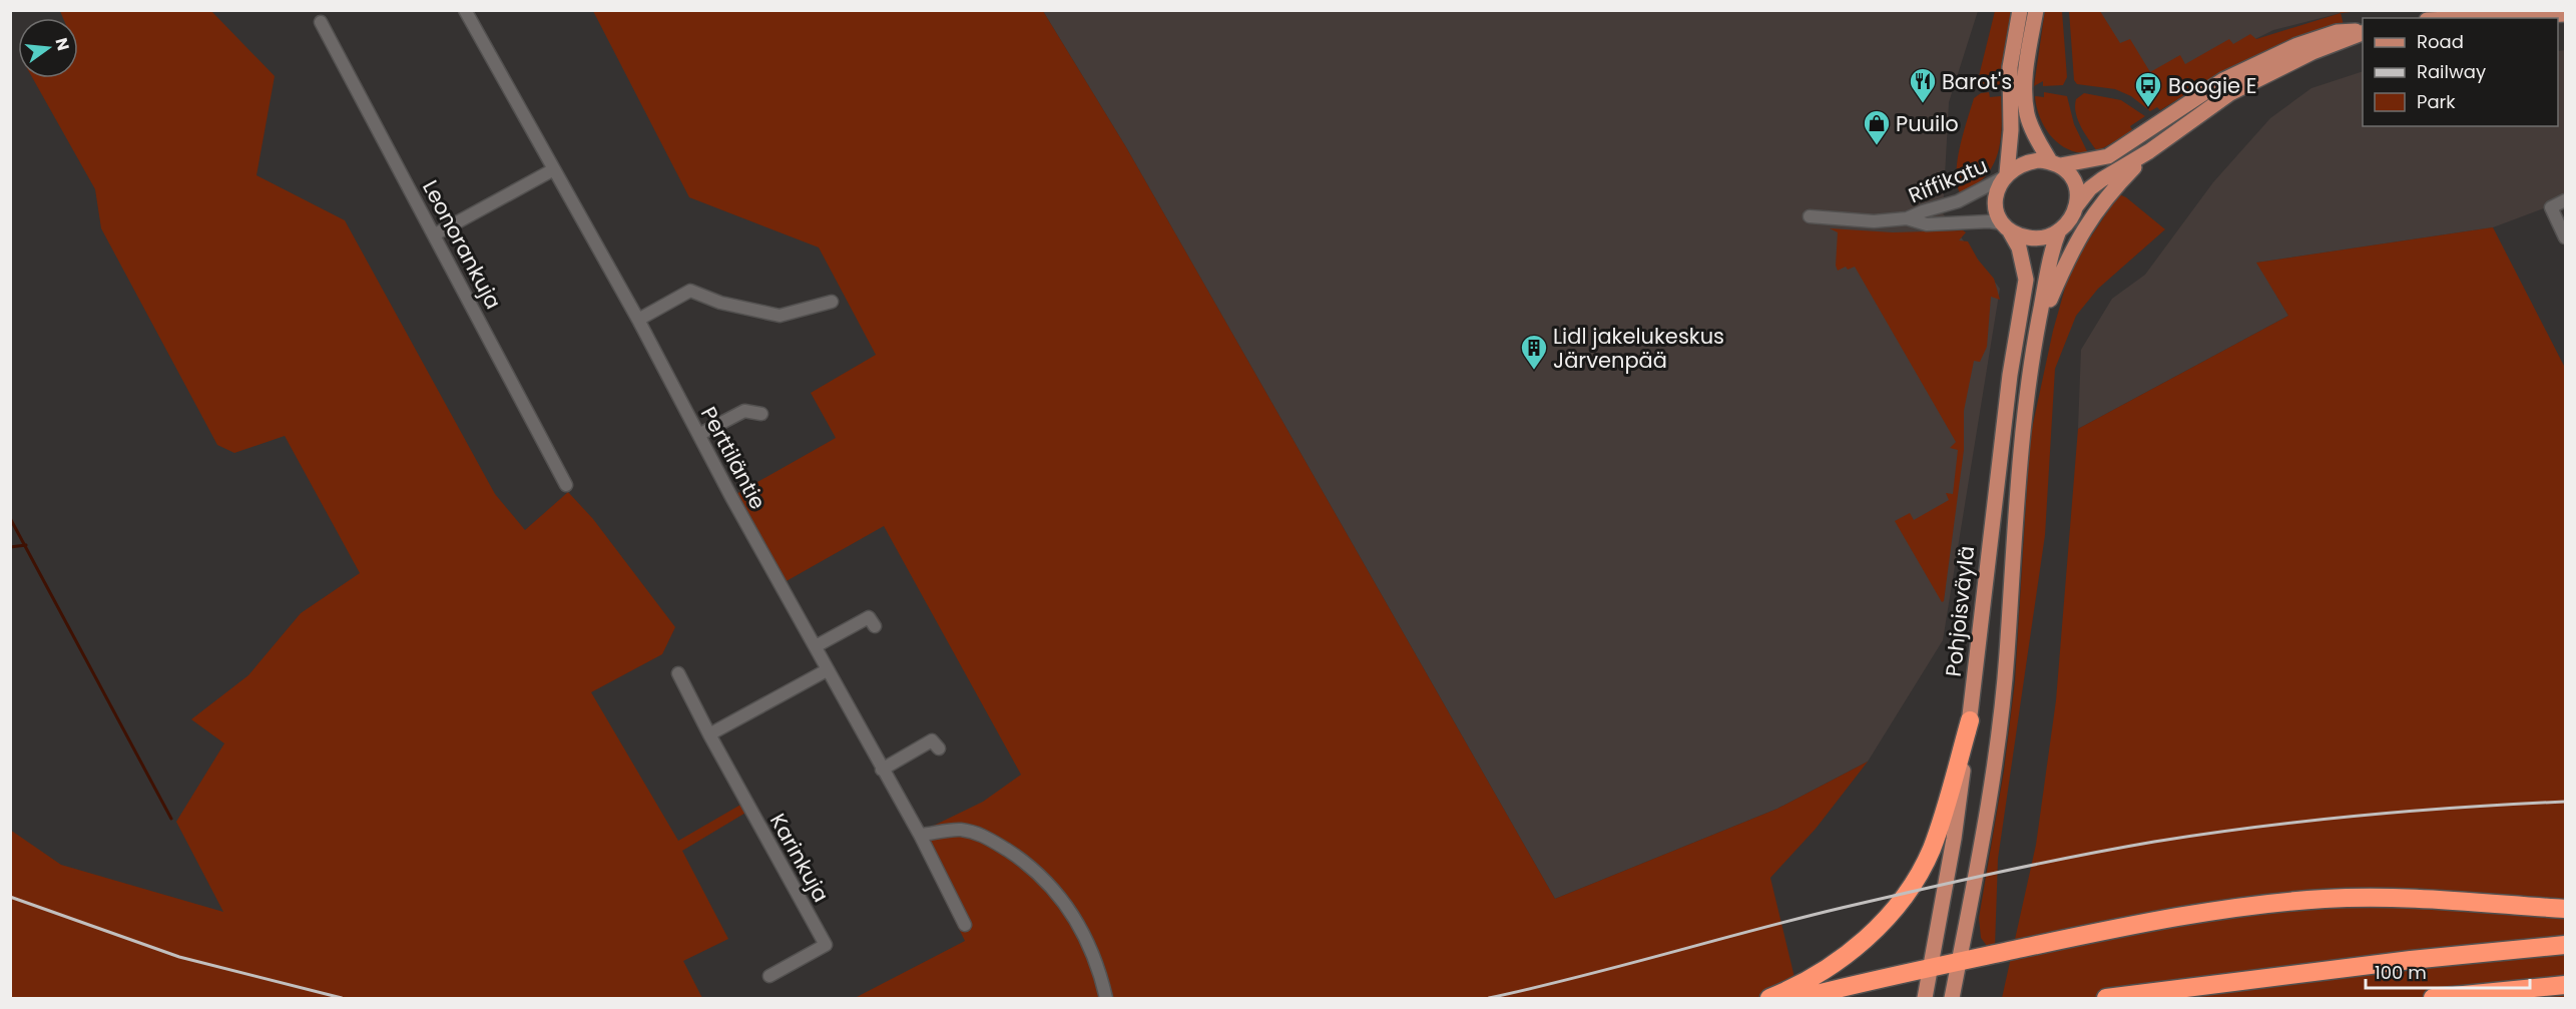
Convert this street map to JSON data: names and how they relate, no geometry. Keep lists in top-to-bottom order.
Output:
{
  "streets": {
    "main road": ["Pohjoisväylä"],
    "street": [
      "Riffikatu",
      "Leonorankuja",
      "Perttiläntie",
      "Karinkuja"
    ]
  },
  "crossings": [
    ["Riffikatu", "Pohjoisväylä"]
  ],
  "places": {
    "restaurant": ["Barot's"],
    "bus stop": ["Boogie E"],
    "shop": ["Puuilo"],
    "building": ["Lidl jakelukeskus Järvenpää"]
  },
  "legend": ["Road", "Railway", "Park"],
  "scale_bar": "100 m",
  "north": "right"
}
